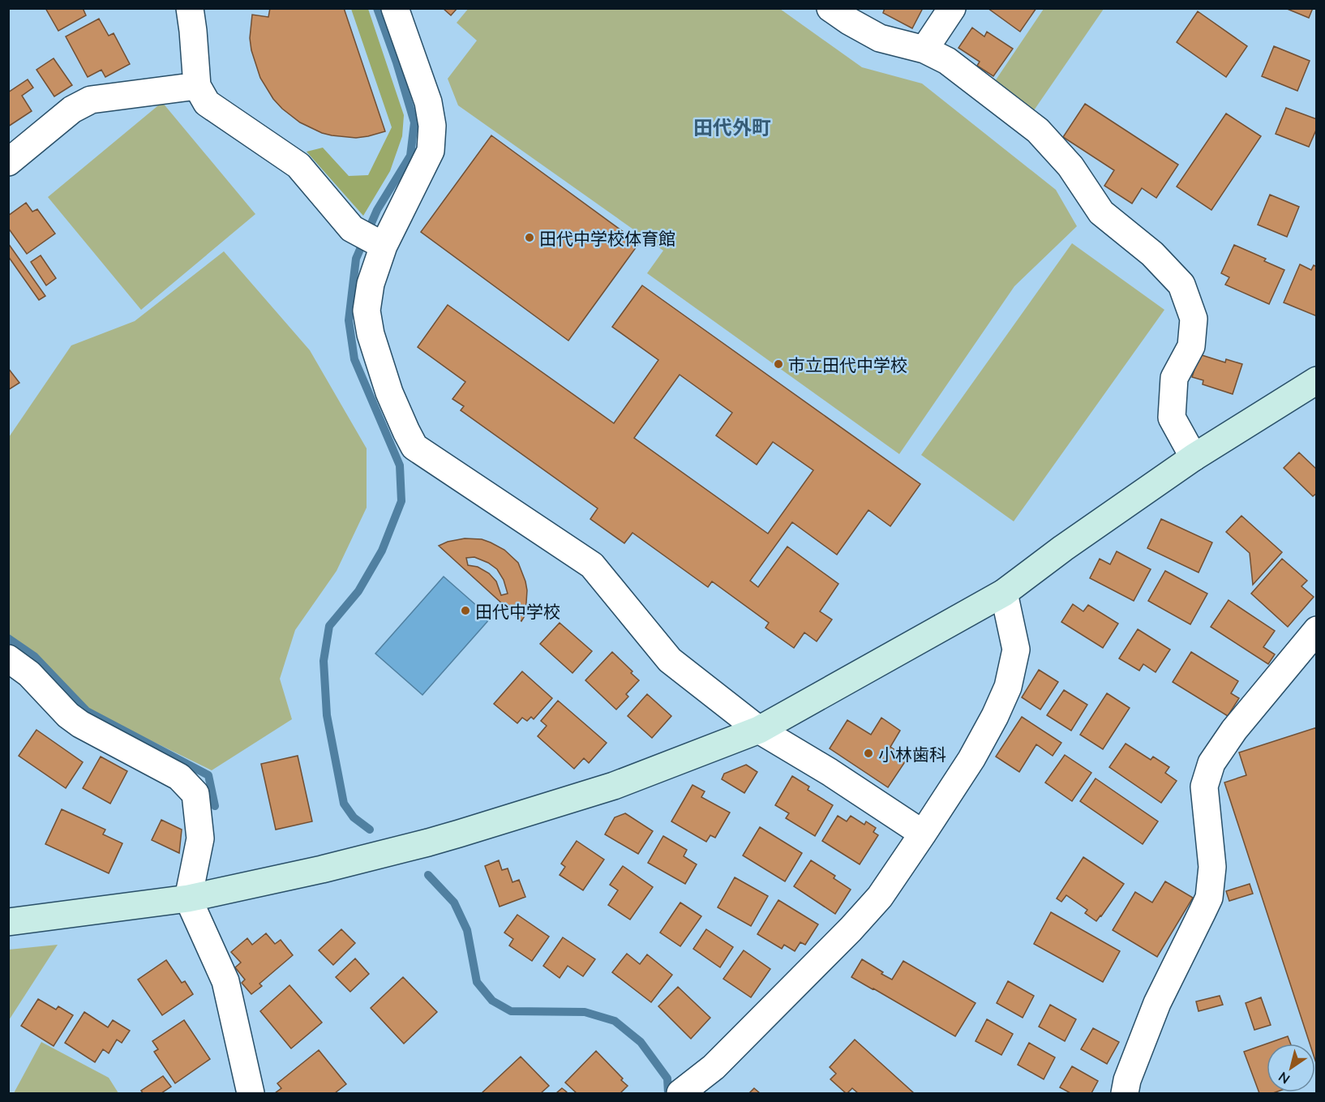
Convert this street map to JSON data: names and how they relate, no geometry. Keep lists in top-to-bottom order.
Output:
{
  "districts": ["田代外町"],
  "places": [
    "田代中学校体育館",
    "市立田代中学校",
    "田代中学校",
    "小林歯科"
  ],
  "north": "bottom left"
}
